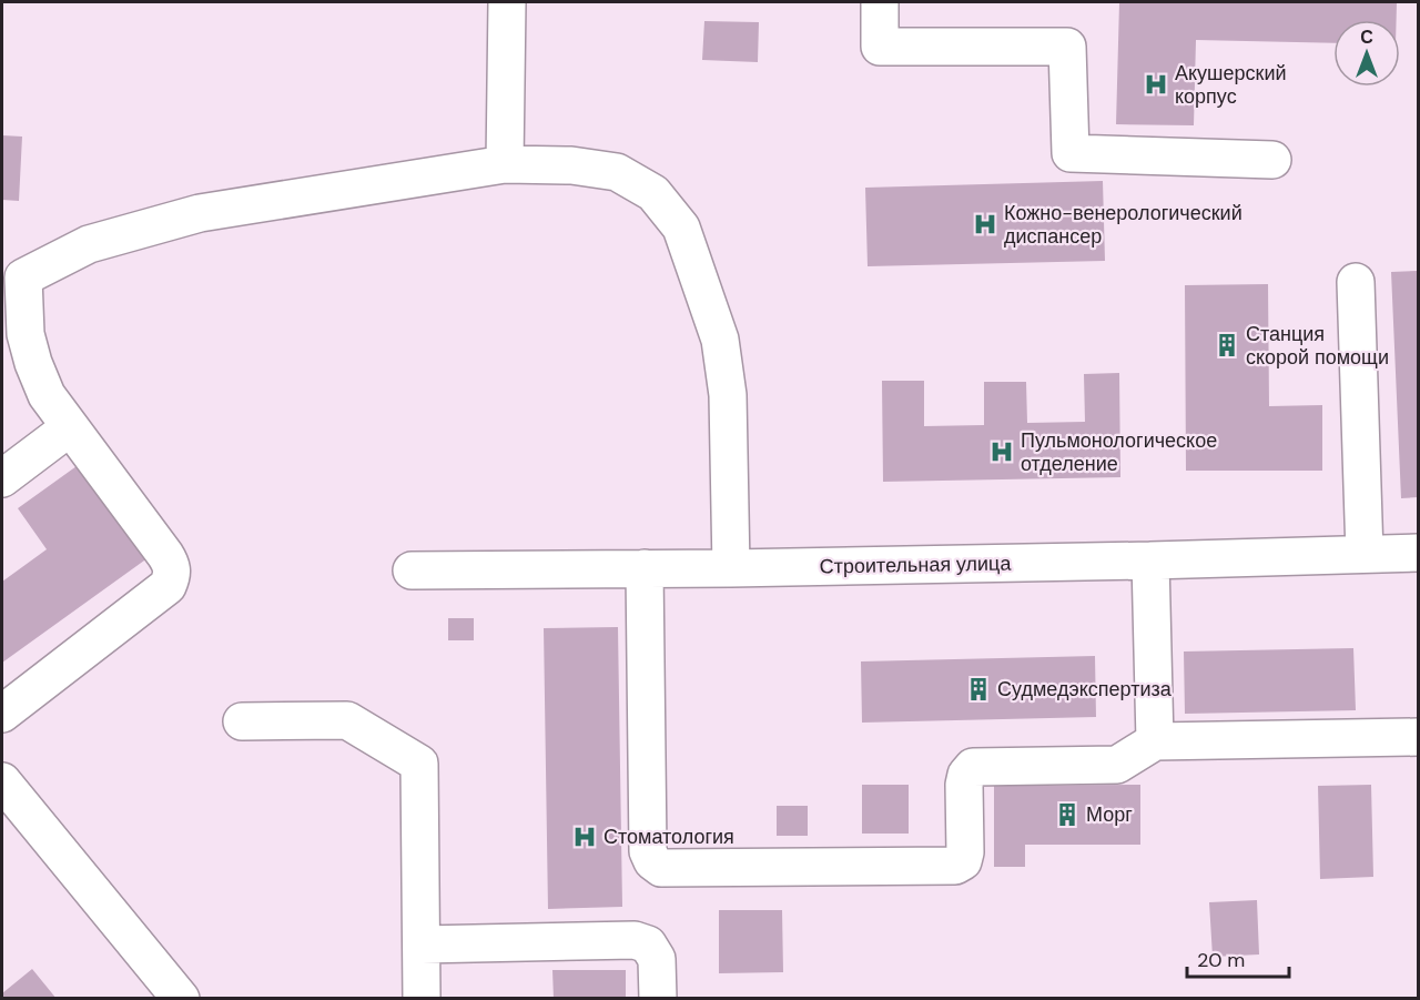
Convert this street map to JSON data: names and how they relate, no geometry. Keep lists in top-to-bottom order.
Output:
{
  "streets": {
    "street": ["Строительная улица"]
  },
  "places": {
    "hospital": [
      "Акушерский корпус",
      "Кожно-венерологический диспансер",
      "Пульмонологическое отделение",
      "Стоматология"
    ],
    "building": ["Станция скорой помощи", "Судмедэкспертиза", "Морг"]
  },
  "scale_bar": "20 m",
  "north": "top"
}
